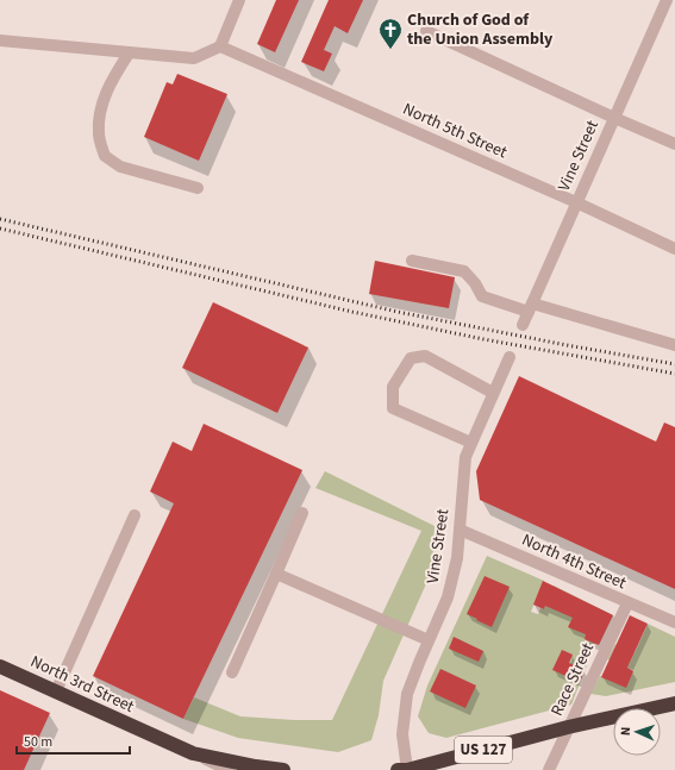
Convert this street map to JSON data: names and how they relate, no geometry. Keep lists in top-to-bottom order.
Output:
{
  "streets": {
    "highway": ["North 3rd Street", "US 127"],
    "street": [
      "North 5th Street",
      "Vine Street",
      "North 4th Street",
      "Race Street"
    ]
  },
  "crossings": [
    ["North 5th Street", "Vine Street"],
    ["Vine Street", "North 4th Street"],
    ["Vine Street", "US 127"],
    ["North 4th Street", "Race Street"],
    ["Race Street", "US 127"]
  ],
  "places": {
    "church": ["Church of God of the Union Assembly"]
  },
  "scale_bar": "50 m",
  "north": "left"
}
